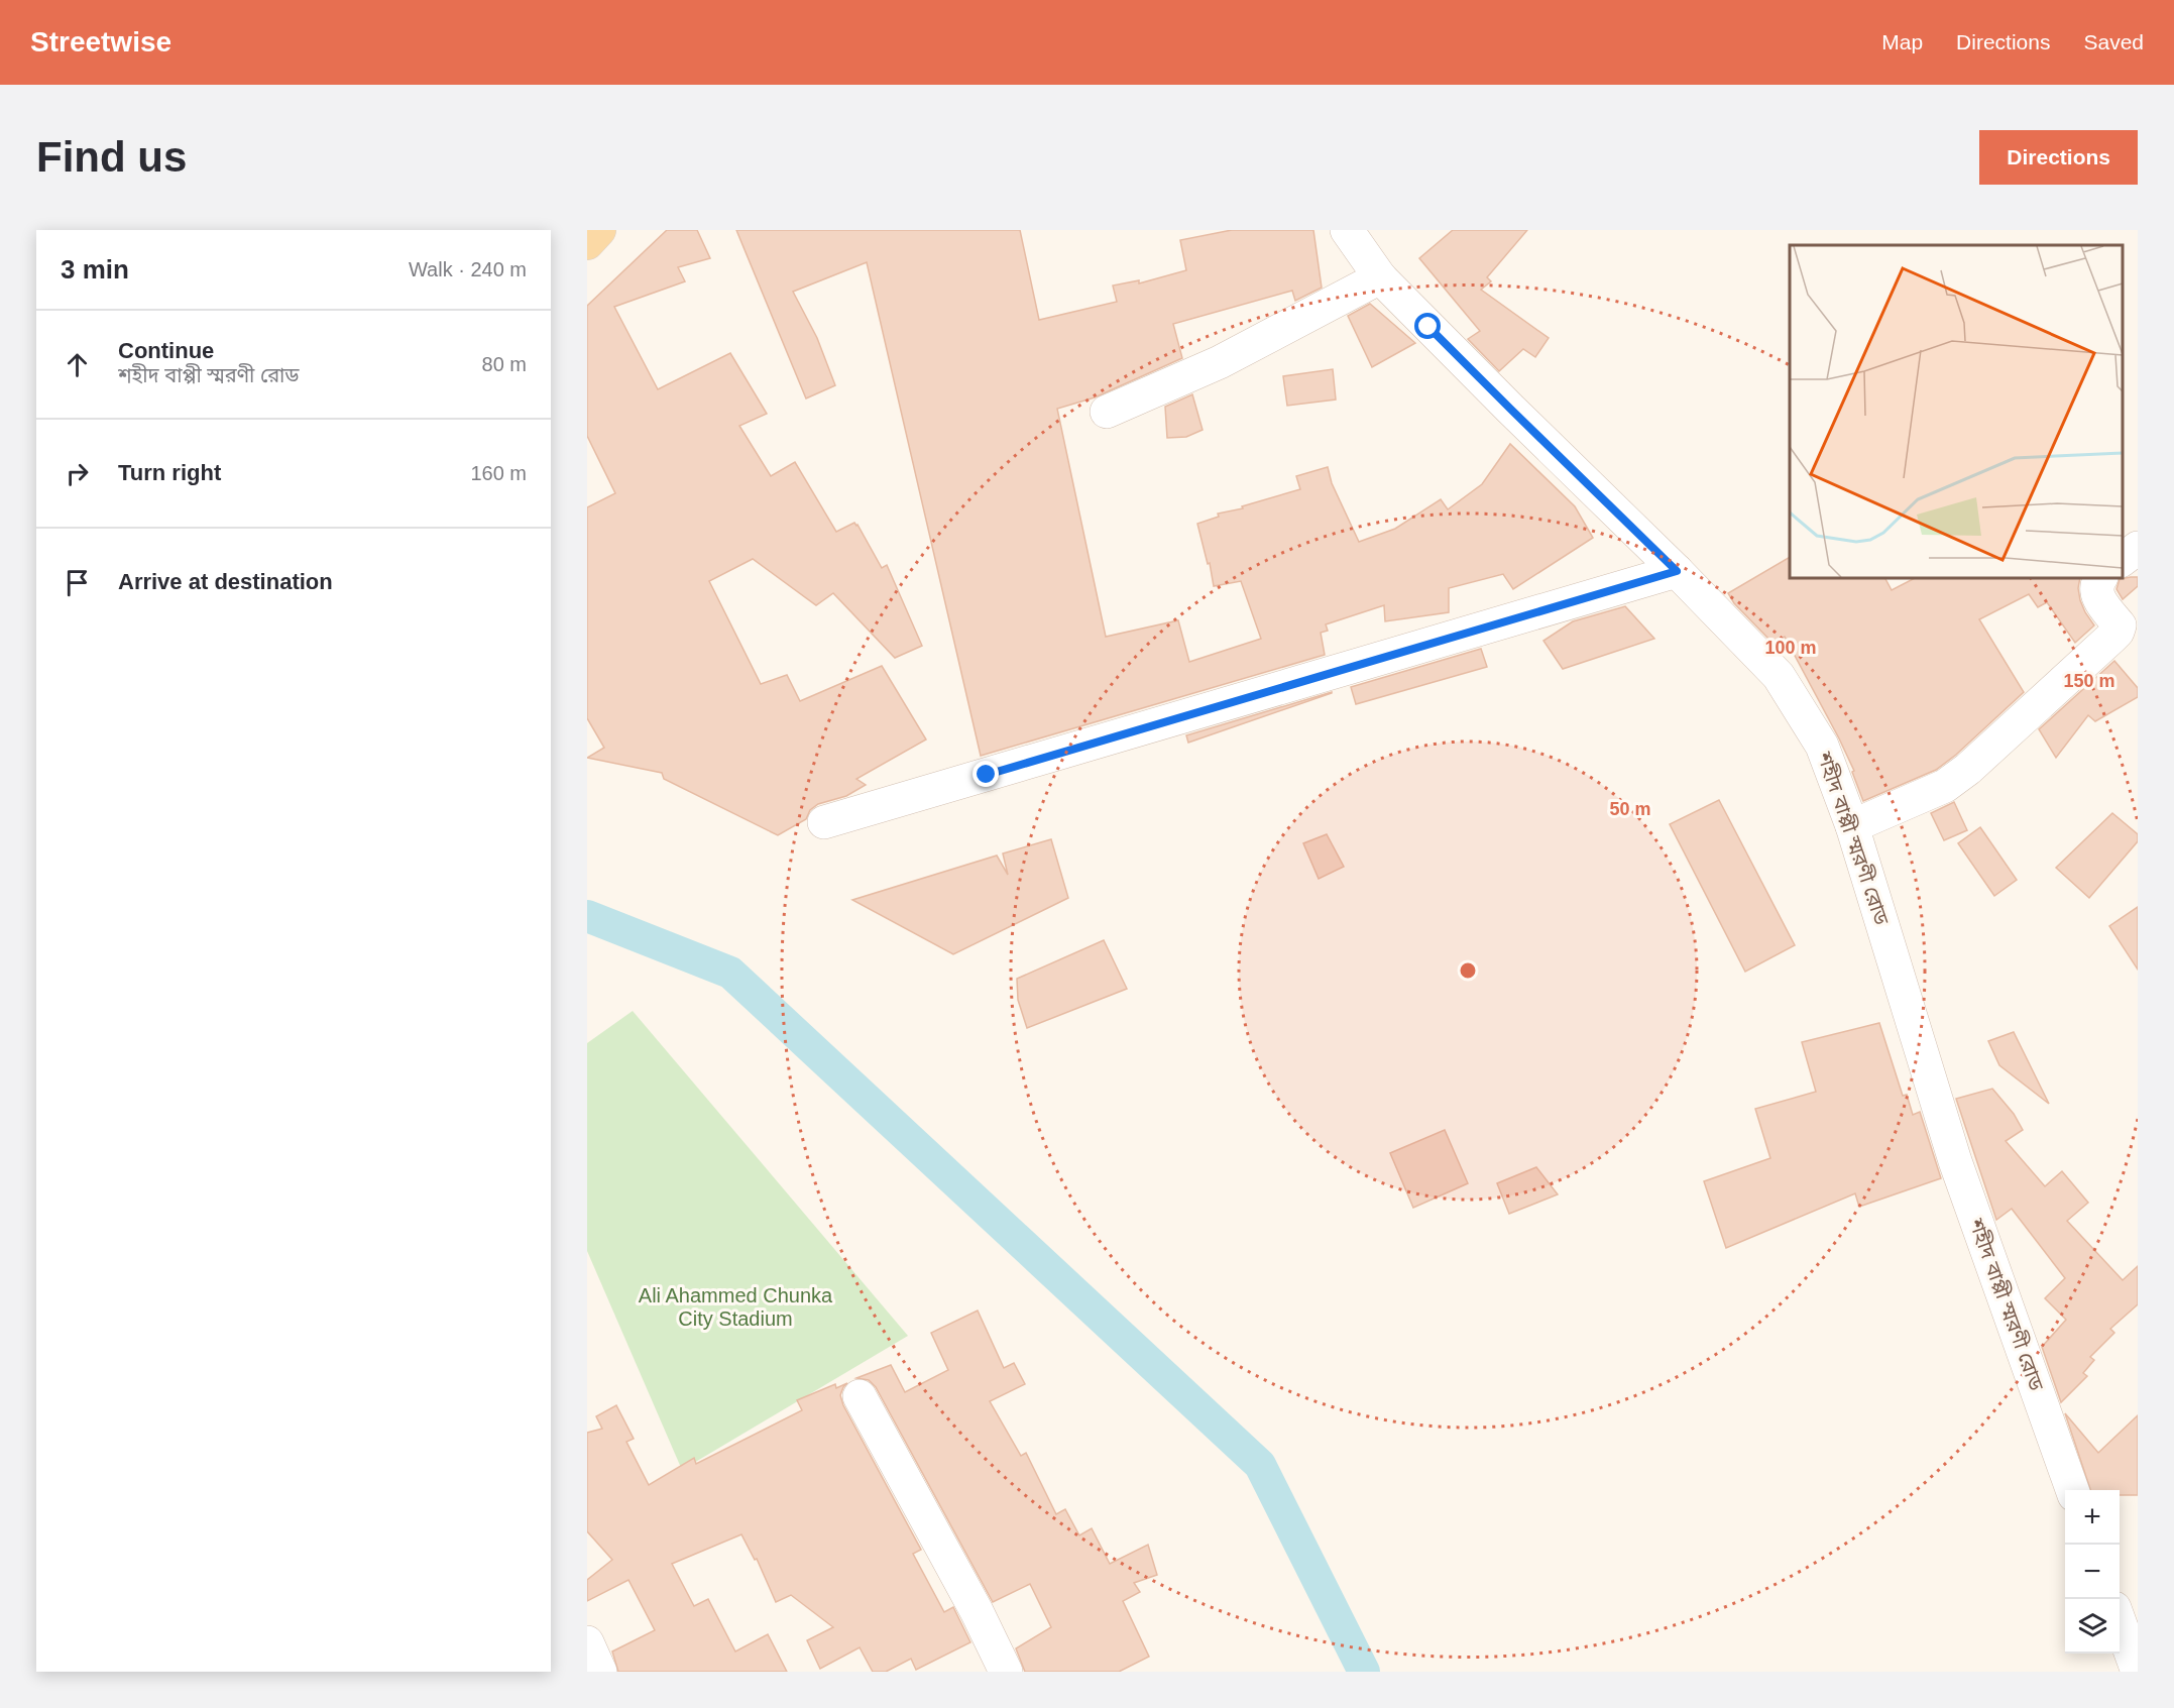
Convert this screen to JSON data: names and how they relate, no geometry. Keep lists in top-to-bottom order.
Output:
{
  "streets": {
    "street": ["শহীদ বাপ্পী স্মরণী রোড"]
  },
  "parks": ["Ali Ahammed Chunka City Stadium"],
  "page": {
    "header": "Streetwise",
    "nav": ["Map", "Directions", "Saved"],
    "buttons": "Directions",
    "title": "Find us",
    "heading": ["3 min", "Walk · 240 m"],
    "list": [
      ["Continue", "শহীদ বাপ্পী স্মরণী রোড", "80 m"],
      ["Turn right", "160 m"],
      "Arrive at destination"
    ],
    "map_buttons": ["+", "−"]
  },
  "rings": ["100 m", "150 m", "50 m"]
}
